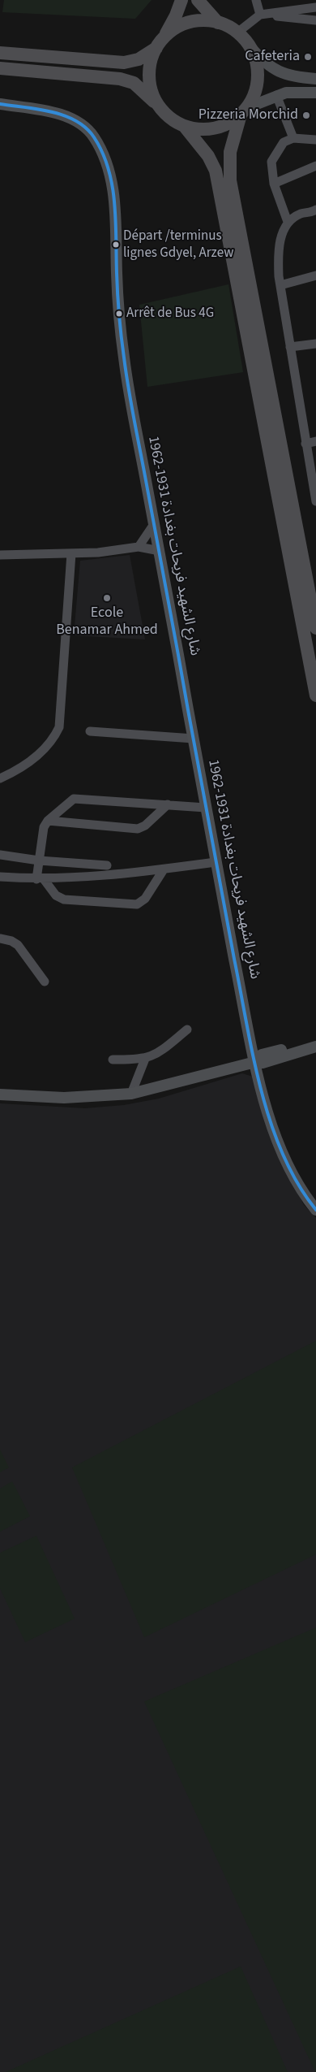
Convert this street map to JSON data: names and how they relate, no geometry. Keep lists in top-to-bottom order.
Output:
{
  "streets": {
    "main road": ["شارع الشهيد فريحات بغدادة 1931-1962"]
  },
  "places": [
    "Cafeteria",
    "Pizzeria Morchid",
    "Départ /terminus lignes Gdyel, Arzew",
    "Arrêt de Bus 4G",
    "Ecole Benamar Ahmed"
  ]
}
